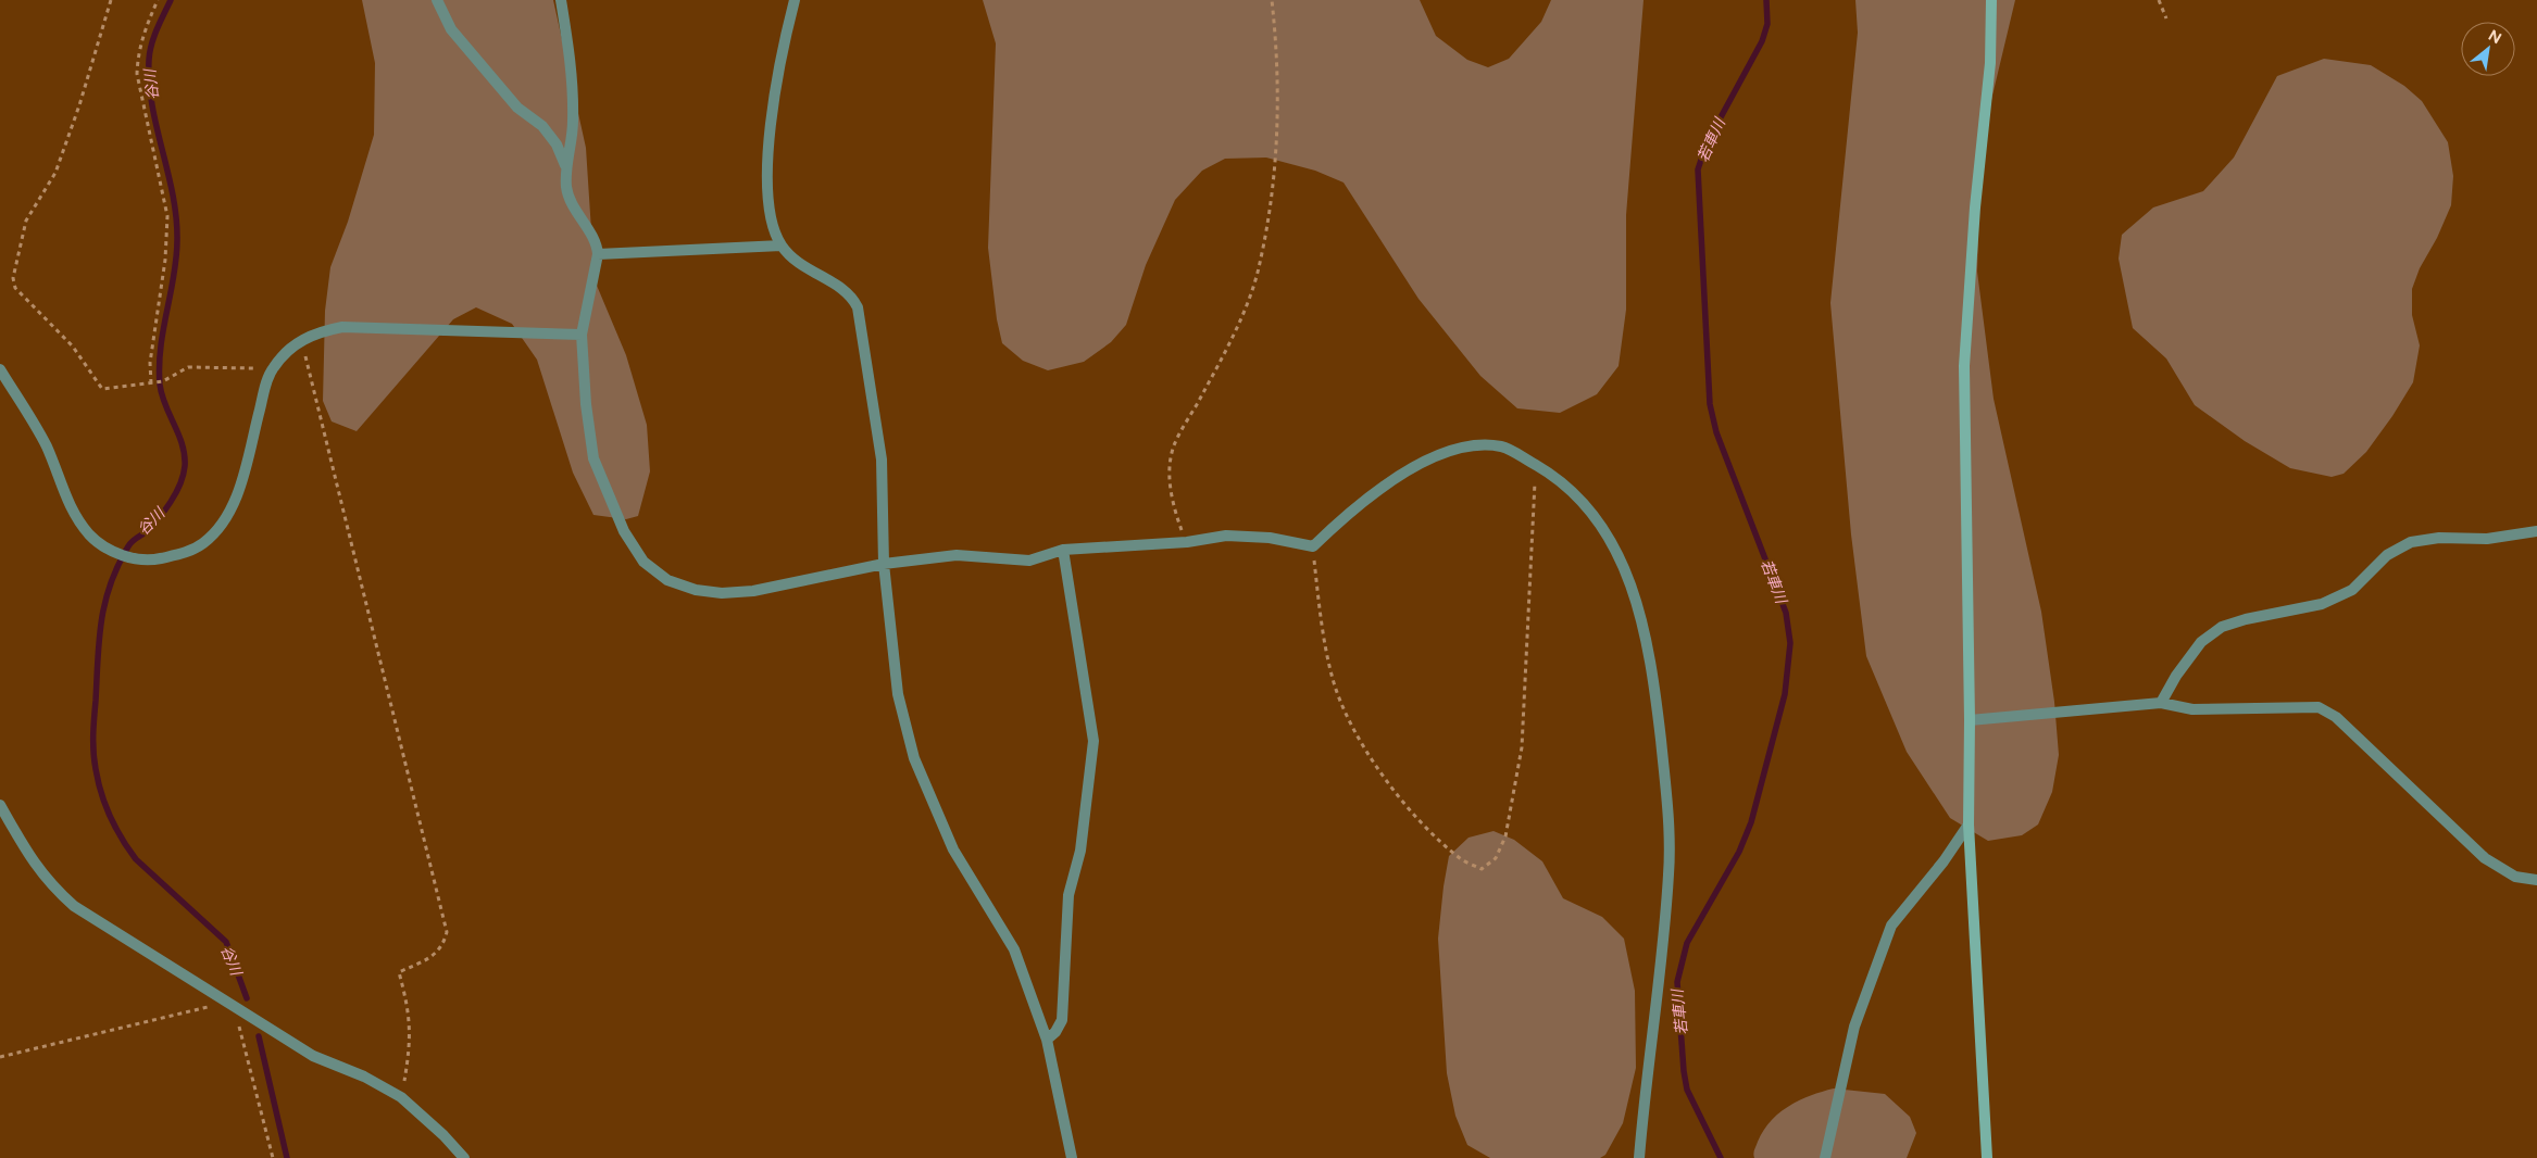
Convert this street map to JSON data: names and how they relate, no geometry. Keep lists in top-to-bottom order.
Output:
{
  "water": ["谷川", "若車川"],
  "north": "top right"
}
